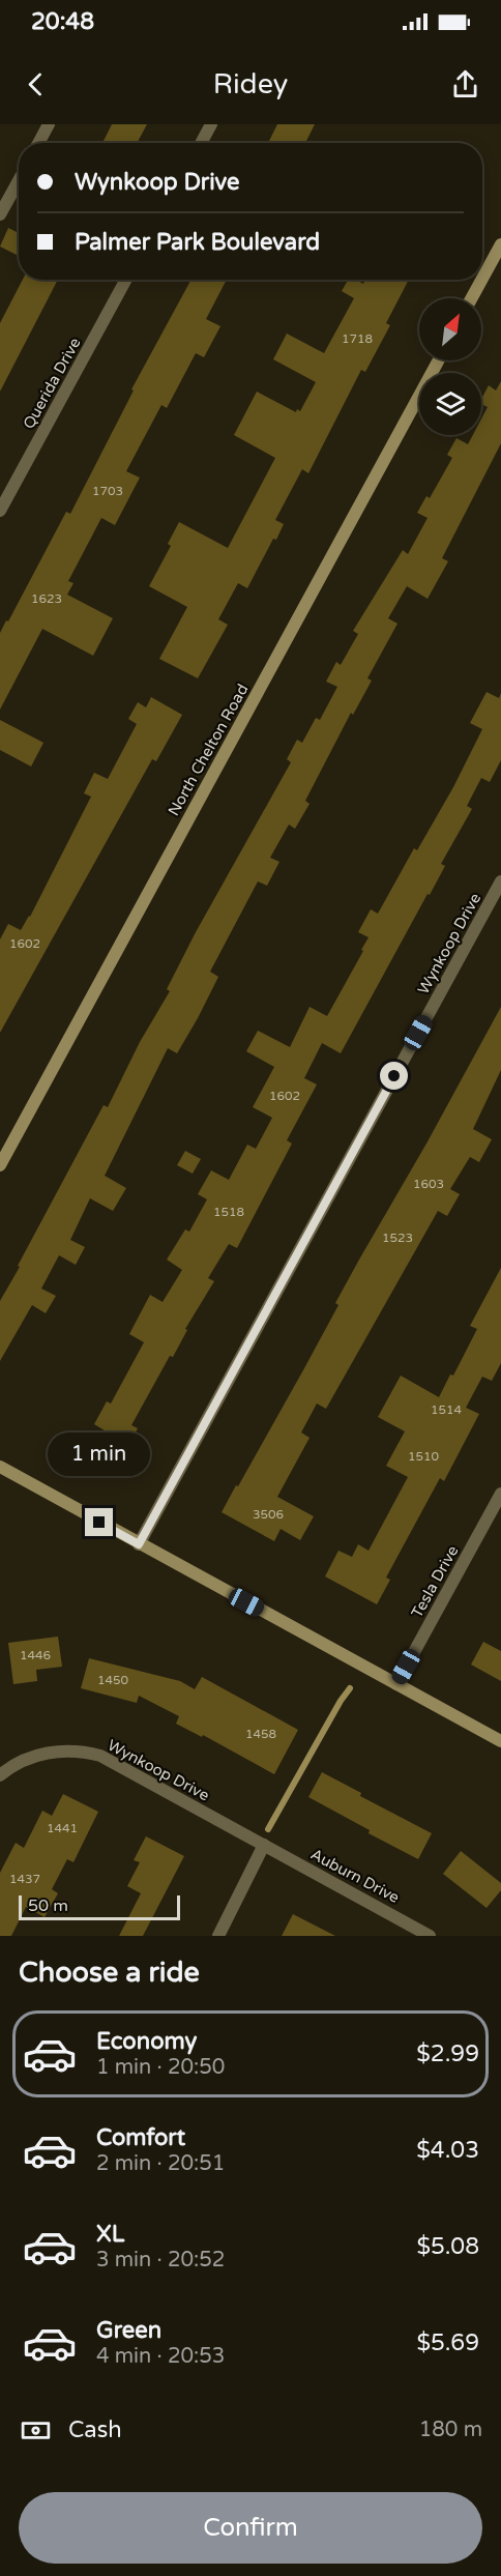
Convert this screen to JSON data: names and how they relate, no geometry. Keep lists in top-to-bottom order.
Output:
{
  "streets": {
    "main road": ["North Chelton Road"],
    "street": [
      "Querida Drive",
      "Wynkoop Drive",
      "Tesla Drive",
      "Auburn Drive"
    ]
  },
  "crossings": [
    ["Wynkoop Drive", "Auburn Drive"]
  ],
  "house_numbers": [
    "1718",
    "1703",
    "1623",
    "1602",
    "1602",
    "1603",
    "1518",
    "1523",
    "1514",
    "1510",
    "3506",
    "1446",
    "1450",
    "1458",
    "1441",
    "1437"
  ],
  "scale_bar": "50 m",
  "north": "top right",
  "page": {
    "status": "20:48",
    "header": "Ridey",
    "banner": ["Wynkoop Drive", "Palmer Park Boulevard"],
    "bubble": "1 min",
    "scale": "50 m",
    "heading": "Choose a ride",
    "list": [
      {
        "name": "Economy",
        "note": "1 min · 20:50",
        "value": "$2.99"
      },
      {
        "name": "Comfort",
        "note": "2 min · 20:51",
        "value": "$4.03"
      },
      {
        "name": "XL",
        "note": "3 min · 20:52",
        "value": "$5.08"
      },
      {
        "name": "Green",
        "note": "4 min · 20:53",
        "value": "$5.69"
      }
    ],
    "pay": ["Cash", "180 m"],
    "buttons": "Confirm"
  }
}
